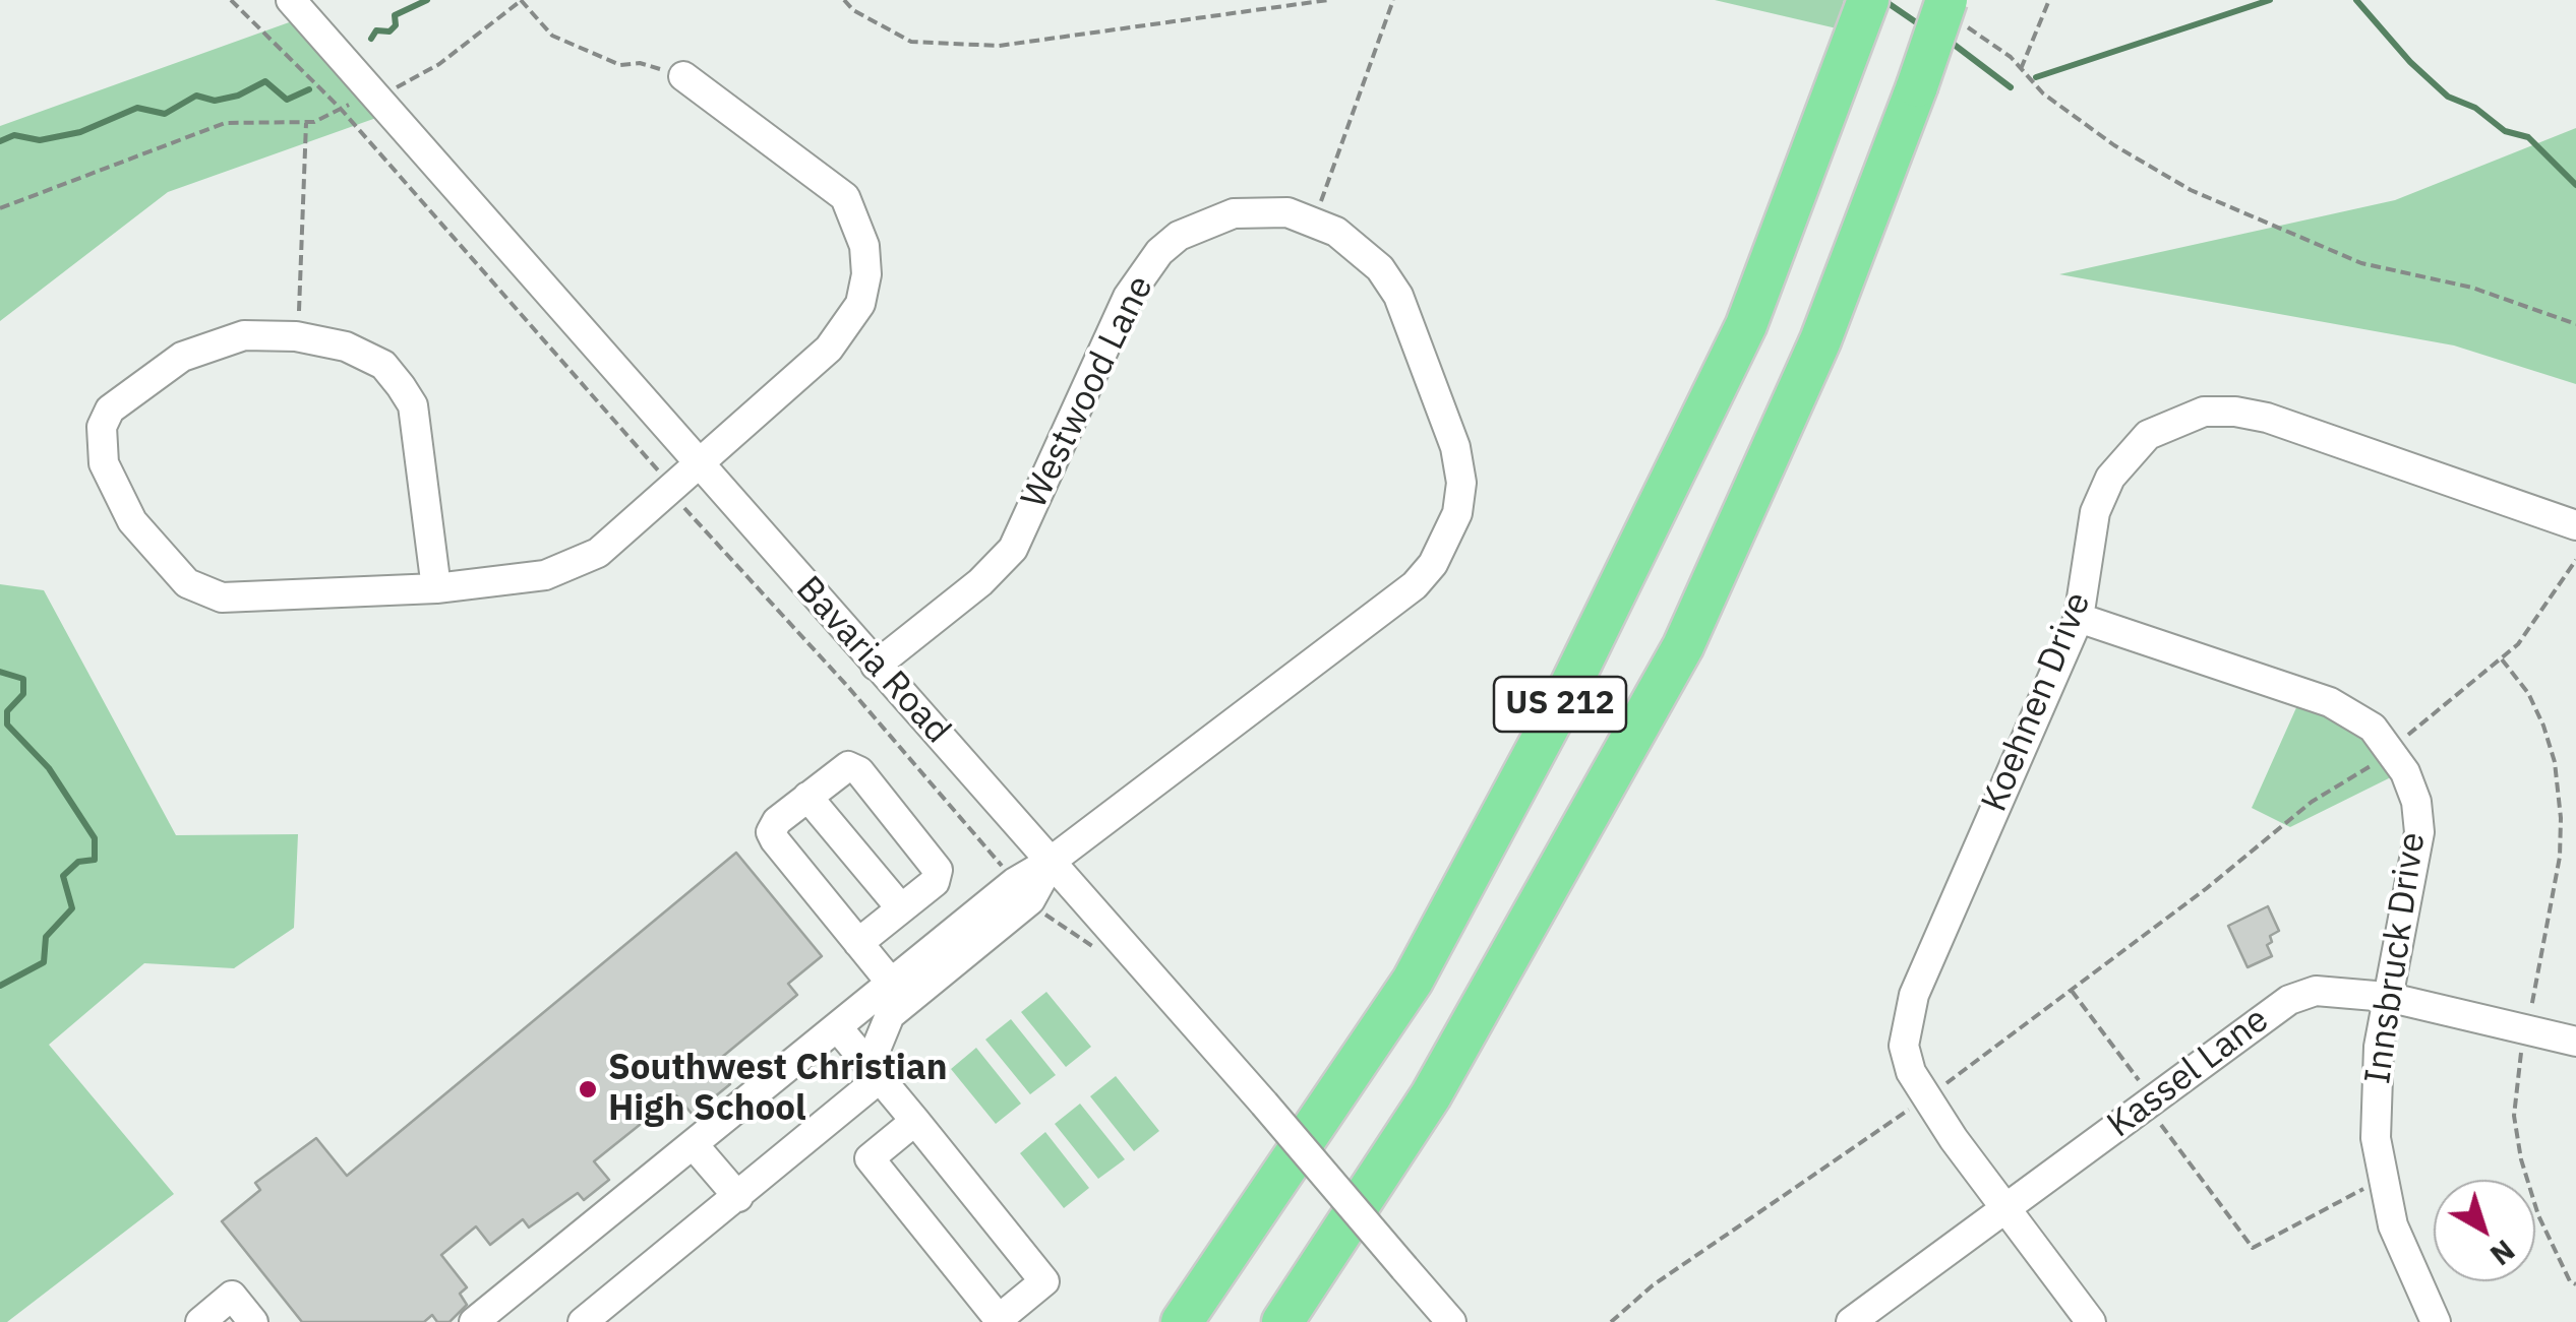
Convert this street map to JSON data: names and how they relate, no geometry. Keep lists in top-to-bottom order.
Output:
{
  "streets": {
    "highway": ["US 212"],
    "street": [
      "Westwood Lane",
      "Bavaria Road",
      "Koehnen Drive",
      "Innsbruck Drive",
      "Kassel Lane"
    ]
  },
  "crossings": [
    ["Westwood Lane", "Bavaria Road"],
    ["Koehnen Drive", "Innsbruck Drive"],
    ["Koehnen Drive", "Kassel Lane"],
    ["Innsbruck Drive", "Kassel Lane"]
  ],
  "places": ["Southwest Christian High School"],
  "north": "bottom right"
}
